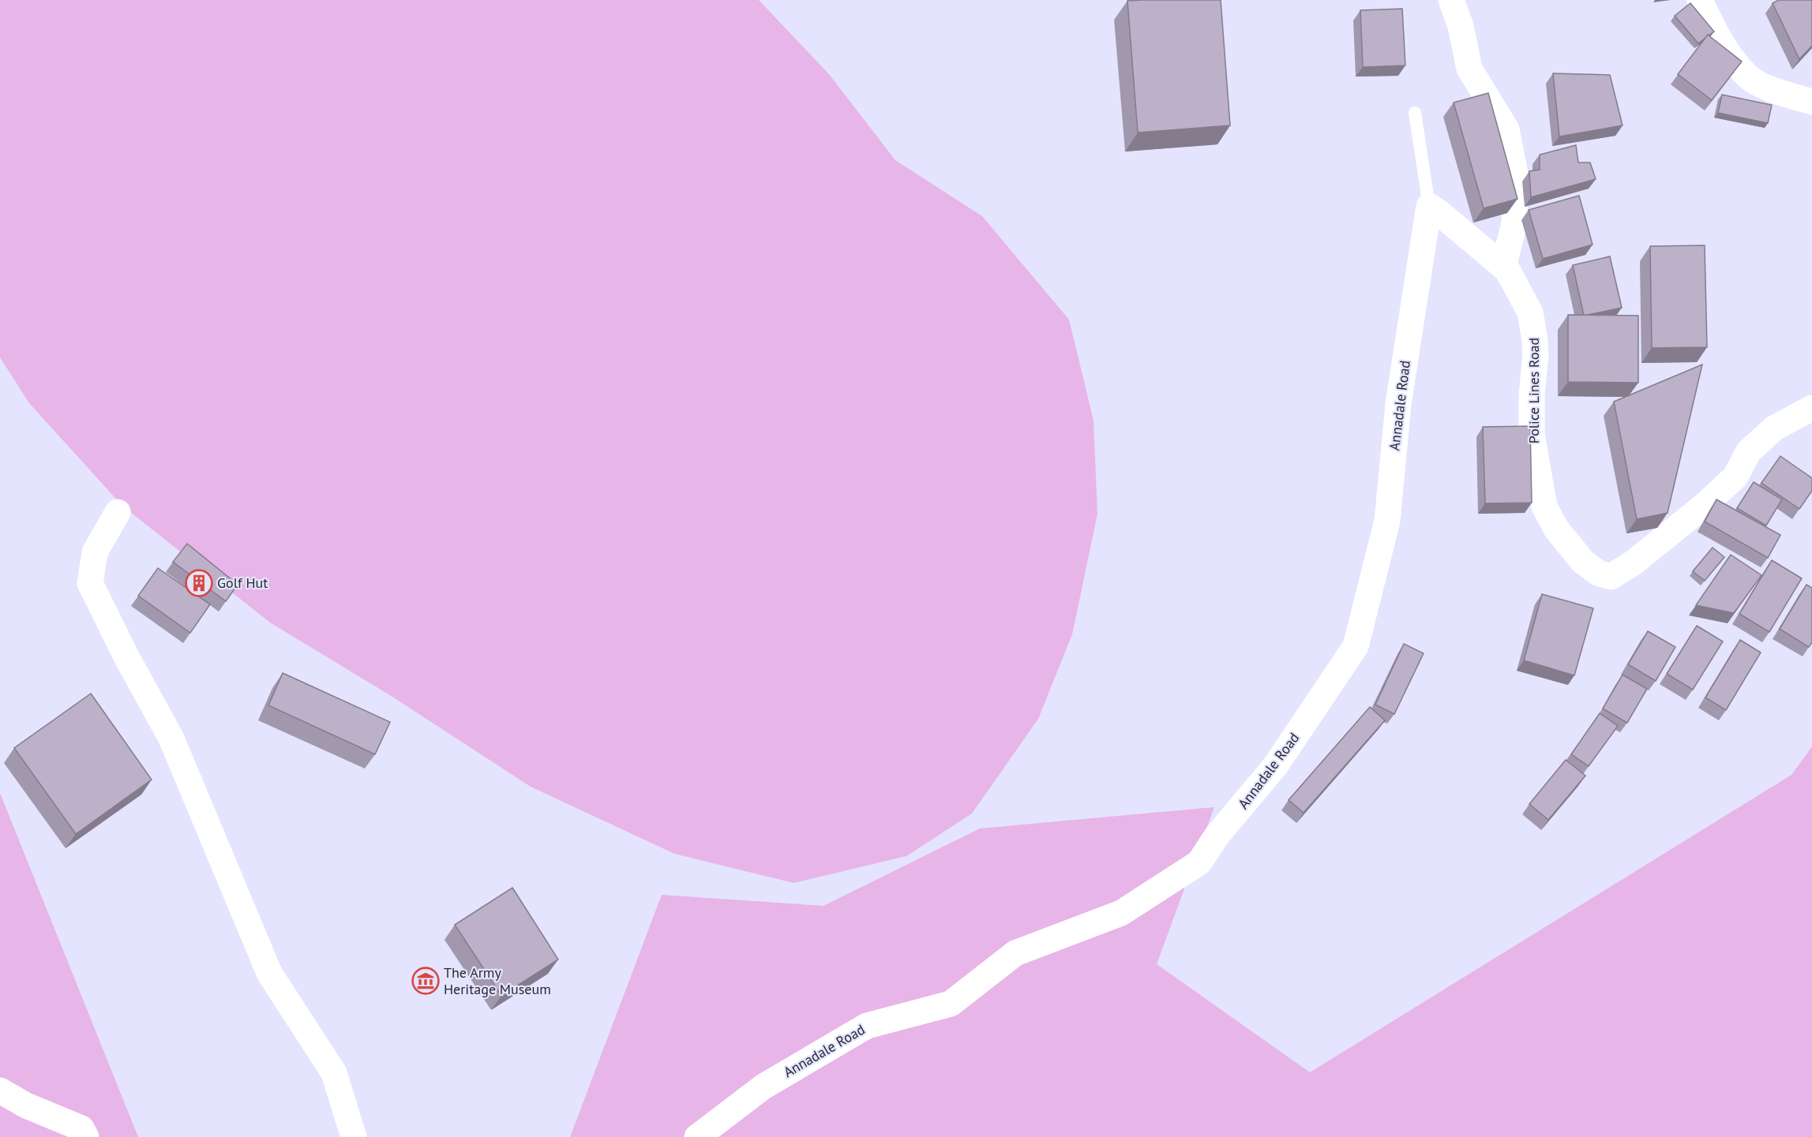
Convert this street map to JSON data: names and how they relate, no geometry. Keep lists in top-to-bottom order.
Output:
{
  "streets": {
    "street": ["Police Lines Road", "Annadale Road"]
  },
  "crossings": [
    ["Police Lines Road", "Annadale Road"]
  ],
  "places": {
    "building": ["Golf Hut"],
    "museum": ["The Army Heritage Museum"]
  }
}
